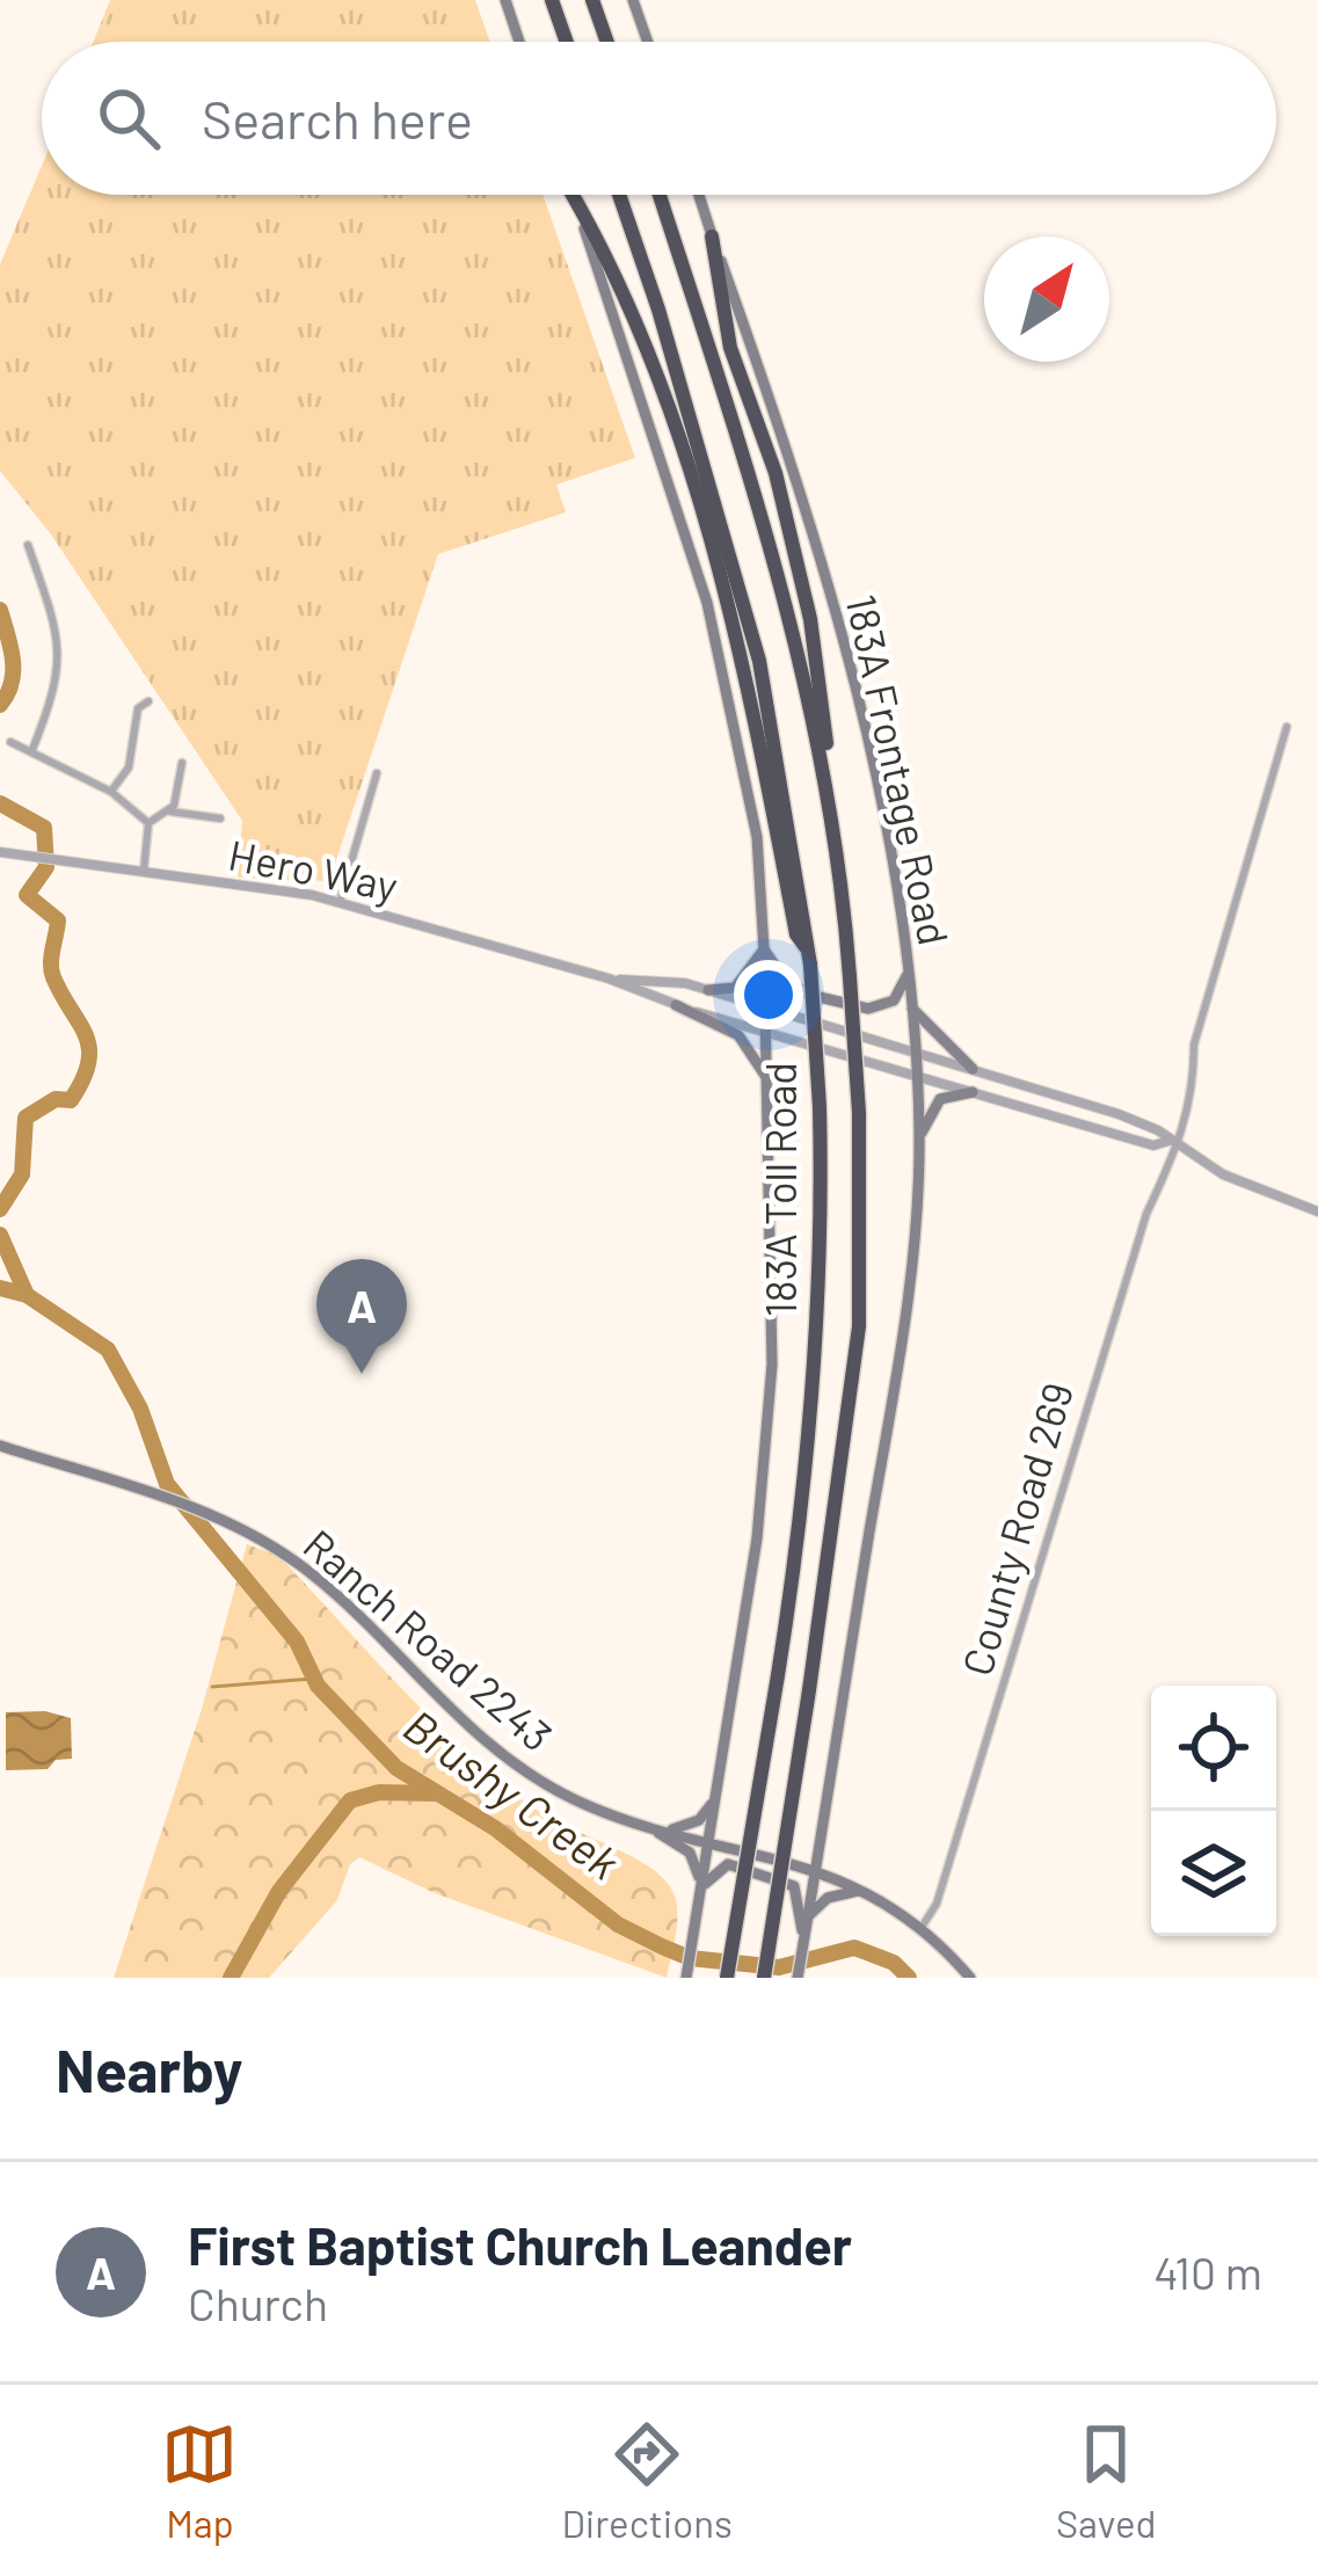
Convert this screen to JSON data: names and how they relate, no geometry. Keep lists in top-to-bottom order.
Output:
{
  "streets": {
    "highway": ["183A Toll Road"],
    "main road": ["183A Frontage Road", "Ranch Road 2243"],
    "street": ["Hero Way", "County Road 269"]
  },
  "crossings": [
    ["183A Frontage Road", "Hero Way"],
    ["183A Frontage Road", "Ranch Road 2243"],
    ["Hero Way", "County Road 269"],
    ["County Road 269", "Ranch Road 2243"]
  ],
  "water": ["Brushy Creek"],
  "north": "top right",
  "page": {
    "search": "Search here",
    "pins": "A",
    "heading": "Nearby",
    "list": [
      {
        "mark": "A",
        "name": "First Baptist Church Leander",
        "note": "Church",
        "value": "410 m"
      }
    ],
    "nav": ["Map", "Directions", "Saved"]
  }
}
